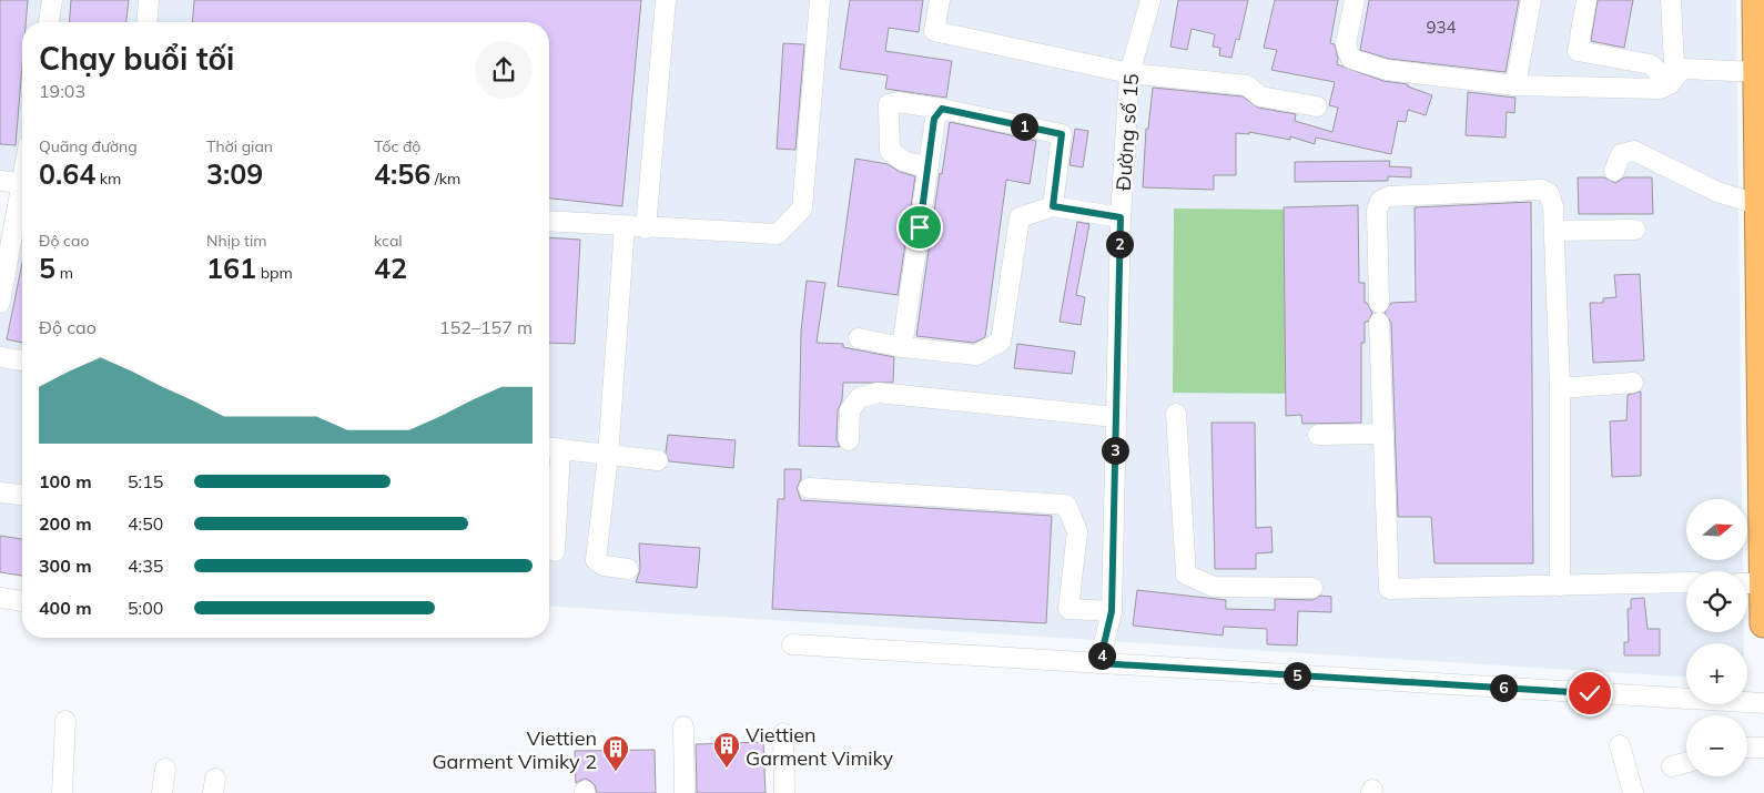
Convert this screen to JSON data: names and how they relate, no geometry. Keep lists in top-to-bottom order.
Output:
{
  "streets": {
    "street": ["Đường số 15"]
  },
  "places": {
    "building": ["Viettien Garment Vimiky", "Viettien Garment Vimiky 2"]
  },
  "house_numbers": ["934"],
  "north": "right",
  "page": {
    "heading": ["Chạy buổi tối", "19:03"],
    "pins": [
      "1",
      "2",
      "3",
      "4",
      "5",
      "6"
    ],
    "stats": [
      ["Quãng đường", "0.64 km"],
      ["Thời gian", "3:09"],
      ["Tốc độ", "4:56 /km"],
      ["Độ cao", "5 m"],
      ["Nhịp tim", "161 bpm"],
      ["kcal", "42"]
    ],
    "chart": ["Độ cao", "152–157 m"],
    "list": [
      {
        "name": "100 m",
        "note": "5:15"
      },
      {
        "name": "200 m",
        "note": "4:50"
      },
      {
        "name": "300 m",
        "note": "4:35"
      },
      {
        "name": "400 m",
        "note": "5:00"
      }
    ],
    "map_buttons": ["+", "−"]
  }
}
